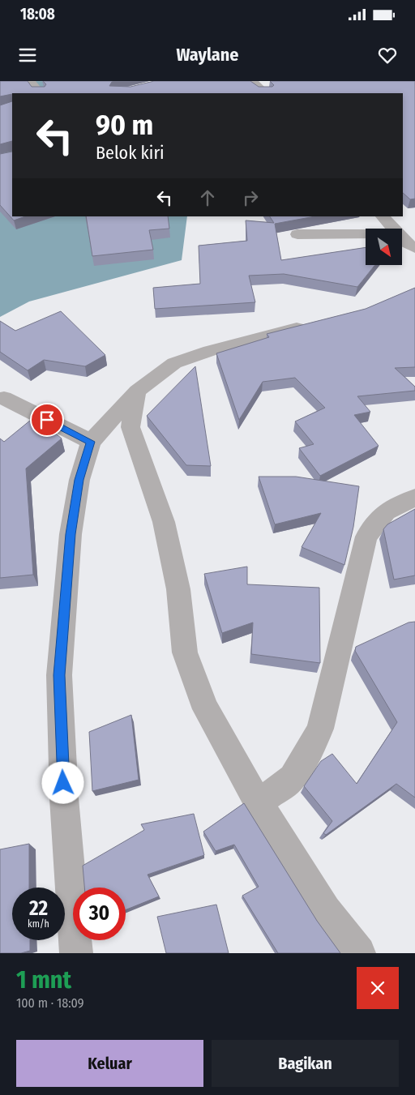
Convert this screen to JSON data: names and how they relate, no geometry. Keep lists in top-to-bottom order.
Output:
{
  "north": "bottom right",
  "page": {
    "status": "18:08",
    "header": "Waylane",
    "turn": ["90 m", "Belok kiri"],
    "speed": "22 km/h",
    "limit": "30",
    "heading": ["1 mnt", "100 m · 18:09"],
    "buttons": ["Keluar", "Bagikan"]
  }
}
